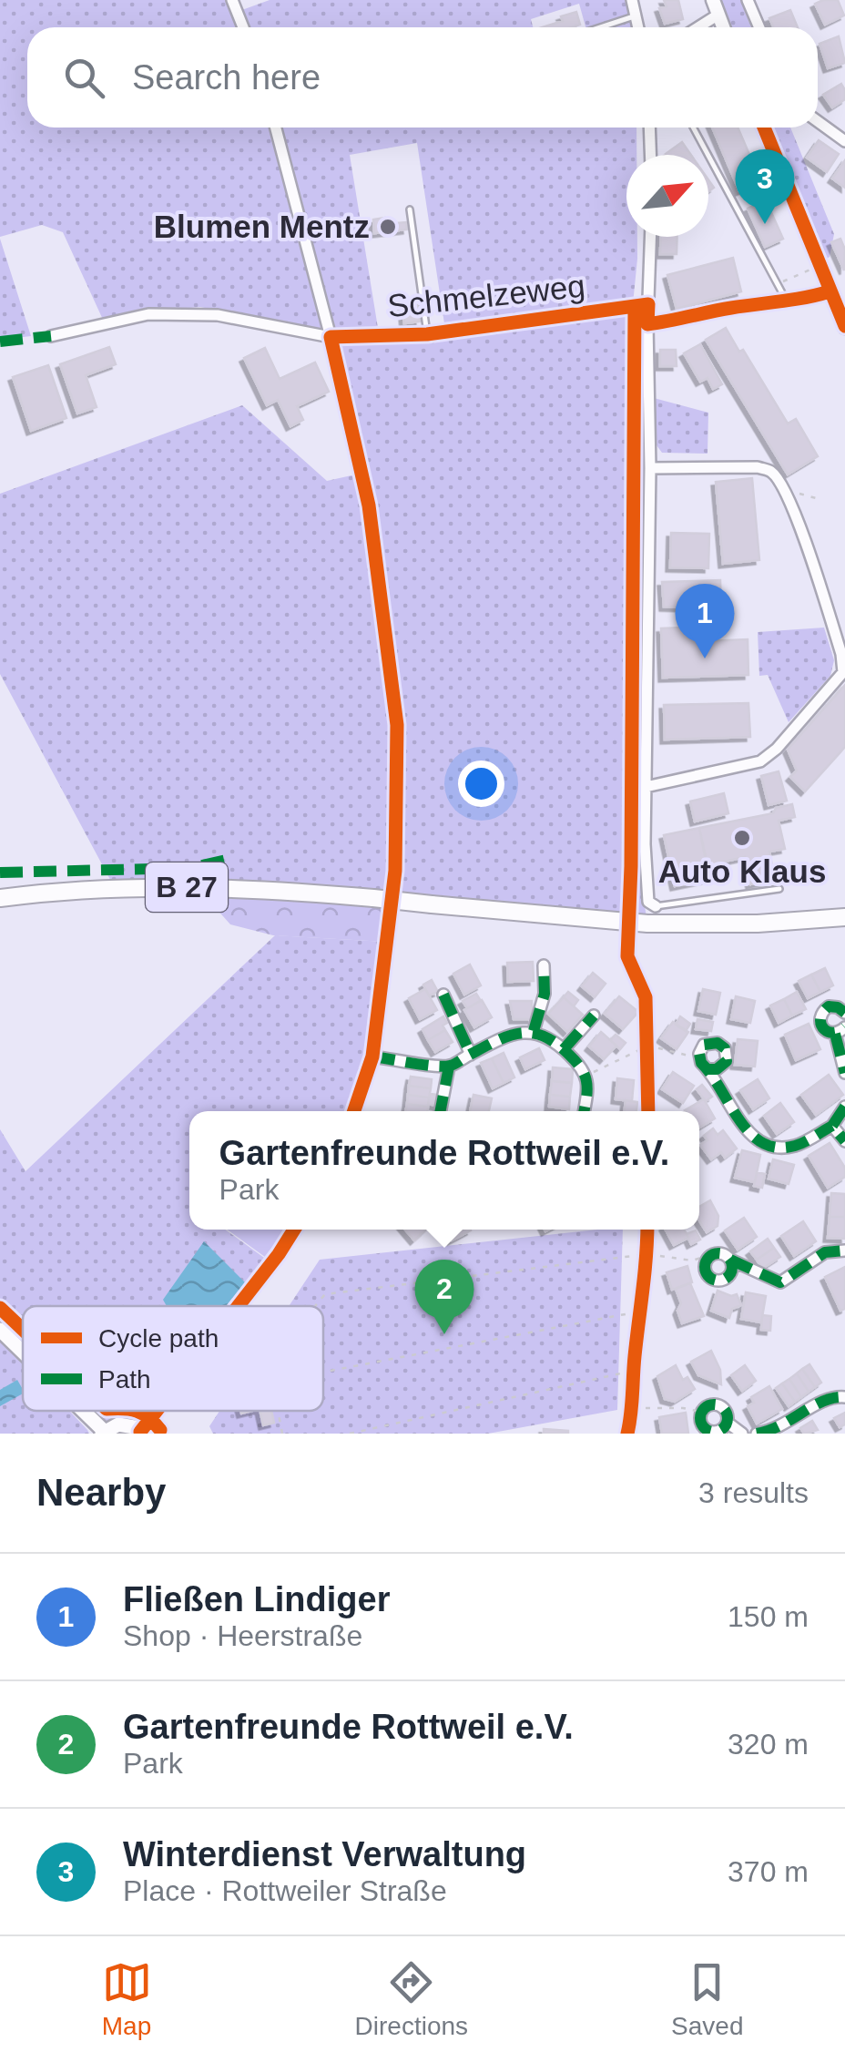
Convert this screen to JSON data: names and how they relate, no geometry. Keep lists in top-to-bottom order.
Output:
{
  "streets": {
    "main road": ["B 27"],
    "street": ["Schmelzeweg"]
  },
  "places": ["Blumen Mentz", "Auto Klaus"],
  "legend": ["Cycle path", "Path"],
  "north": "top right",
  "page": {
    "search": "Search here",
    "pins": ["3", "1", "2"],
    "popup": ["Gartenfreunde Rottweil e.V.", "Park"],
    "heading": ["Nearby", "3 results"],
    "list": [
      {
        "mark": "1",
        "name": "Fließen Lindiger",
        "note": "Shop · Heerstraße",
        "value": "150 m"
      },
      {
        "mark": "2",
        "name": "Gartenfreunde Rottweil e.V.",
        "note": "Park",
        "value": "320 m"
      },
      {
        "mark": "3",
        "name": "Winterdienst Verwaltung",
        "note": "Place · Rottweiler Straße",
        "value": "370 m"
      }
    ],
    "nav": ["Map", "Directions", "Saved"]
  }
}
